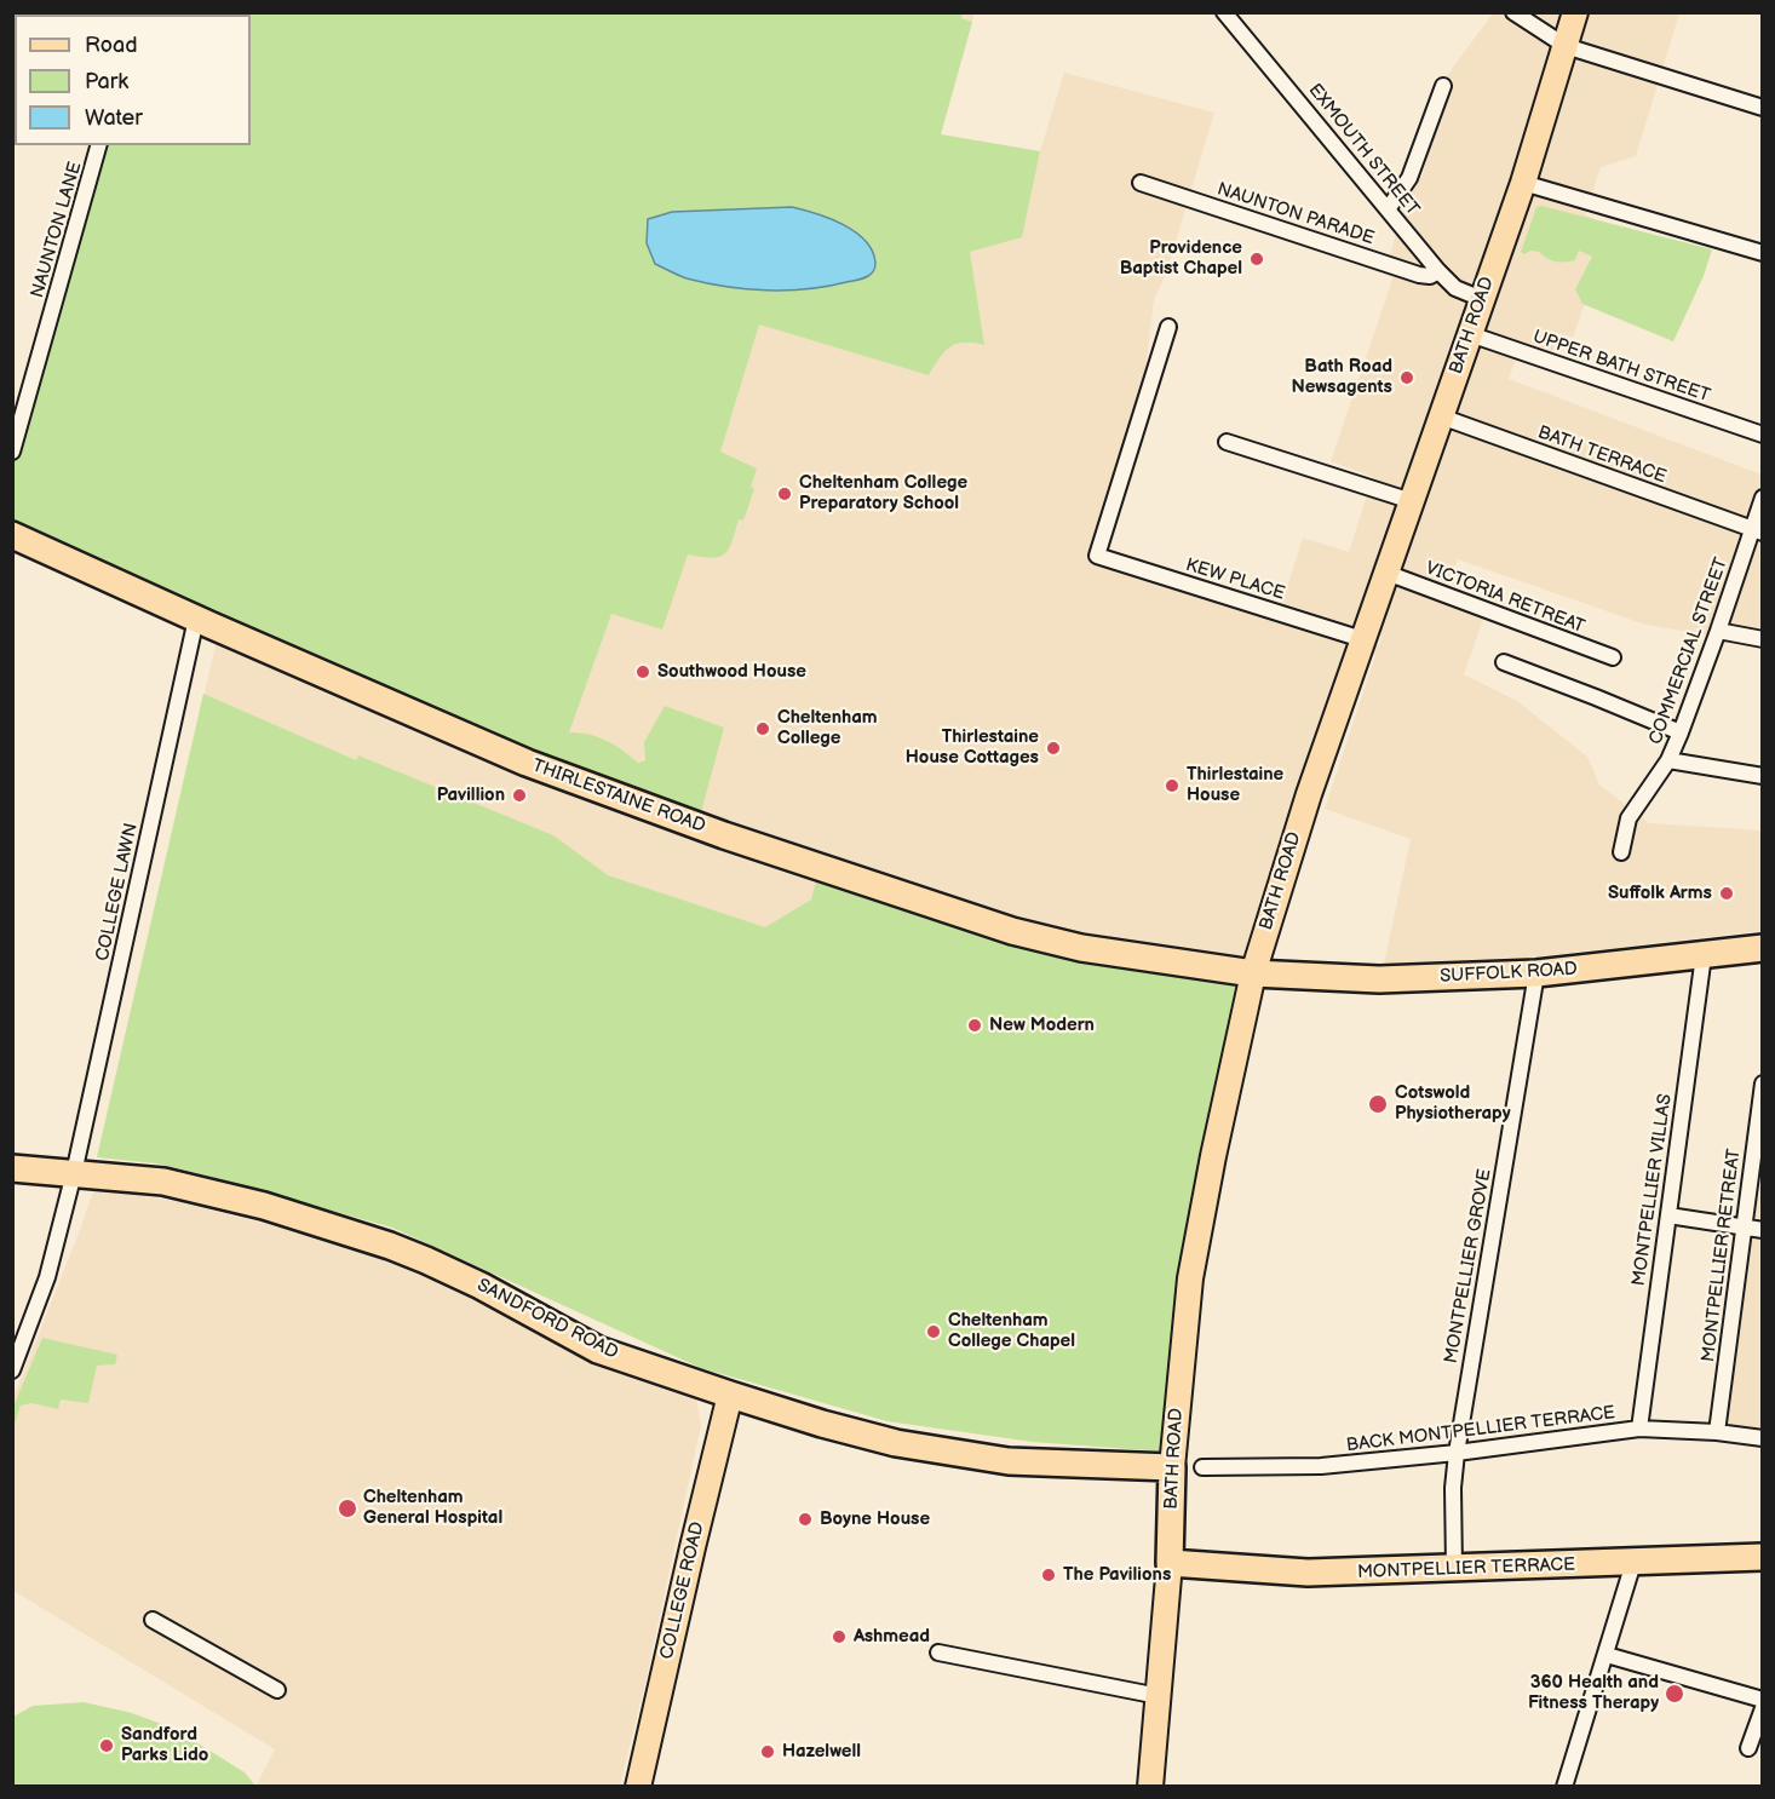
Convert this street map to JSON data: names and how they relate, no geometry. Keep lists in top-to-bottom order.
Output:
{
  "streets": {
    "highway": [
      "BATH ROAD",
      "THIRLESTAINE ROAD",
      "SUFFOLK ROAD",
      "SANDFORD ROAD",
      "MONTPELLIER TERRACE"
    ],
    "main road": ["COLLEGE ROAD"],
    "street": [
      "EXMOUTH STREET",
      "NAUNTON PARADE",
      "NAUNTON LANE",
      "UPPER BATH STREET",
      "BATH TERRACE",
      "KEW PLACE",
      "VICTORIA RETREAT",
      "COMMERCIAL STREET",
      "COLLEGE LAWN",
      "MONTPELLIER VILLAS",
      "MONTPELLIER RETREAT",
      "MONTPELLIER GROVE",
      "BACK MONTPELLIER TERRACE"
    ]
  },
  "crossings": [
    ["EXMOUTH STREET", "NAUNTON PARADE"],
    ["EXMOUTH STREET", "BATH ROAD"],
    ["BATH ROAD", "UPPER BATH STREET"],
    ["BATH ROAD", "BATH TERRACE"],
    ["BATH ROAD", "KEW PLACE"],
    ["BATH ROAD", "VICTORIA RETREAT"],
    ["BATH ROAD", "THIRLESTAINE ROAD"],
    ["BATH ROAD", "SUFFOLK ROAD"],
    ["BATH ROAD", "SANDFORD ROAD"],
    ["BATH ROAD", "MONTPELLIER TERRACE"],
    ["BATH TERRACE", "COMMERCIAL STREET"],
    ["THIRLESTAINE ROAD", "COLLEGE LAWN"],
    ["THIRLESTAINE ROAD", "SUFFOLK ROAD"],
    ["COLLEGE LAWN", "SANDFORD ROAD"],
    ["SUFFOLK ROAD", "MONTPELLIER VILLAS"],
    ["SUFFOLK ROAD", "MONTPELLIER GROVE"],
    ["MONTPELLIER VILLAS", "BACK MONTPELLIER TERRACE"],
    ["MONTPELLIER RETREAT", "BACK MONTPELLIER TERRACE"],
    ["MONTPELLIER GROVE", "BACK MONTPELLIER TERRACE"],
    ["MONTPELLIER GROVE", "MONTPELLIER TERRACE"],
    ["SANDFORD ROAD", "COLLEGE ROAD"]
  ],
  "places": [
    "Providence Baptist Chapel",
    "Bath Road Newsagents",
    "Cheltenham College Preparatory School",
    "Southwood House",
    "Cheltenham College",
    "Thirlestaine House Cottages",
    "Thirlestaine House",
    "Pavillion",
    "Suffolk Arms",
    "New Modern",
    "Cotswold Physiotherapy",
    "Cheltenham College Chapel",
    "Cheltenham General Hospital",
    "Boyne House",
    "The Pavilions",
    "Ashmead",
    "360 Health and Fitness Therapy",
    "Sandford Parks Lido",
    "Hazelwell"
  ],
  "legend": ["Road", "Park", "Water"]
}
